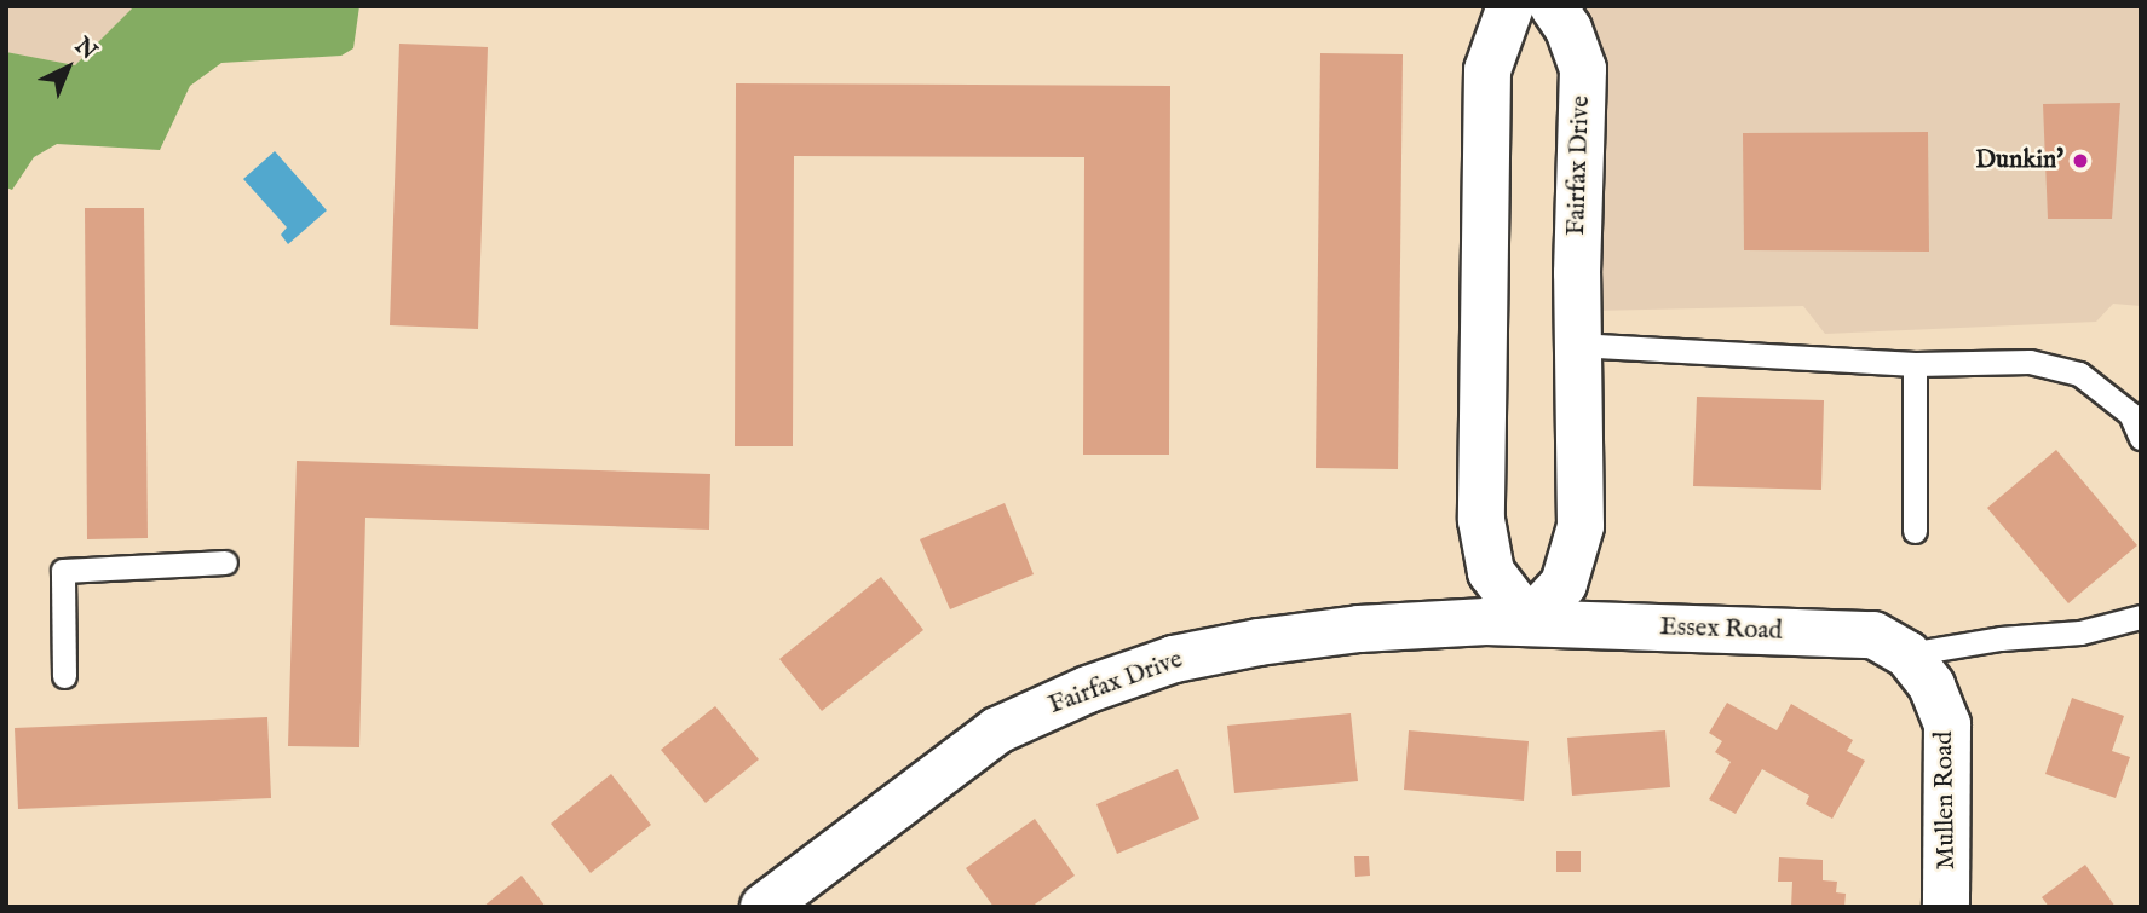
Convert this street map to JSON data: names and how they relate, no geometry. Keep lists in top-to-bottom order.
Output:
{
  "streets": {
    "street": ["Fairfax Drive", "Essex Road", "Mullen Road"]
  },
  "crossings": [
    ["Fairfax Drive", "Essex Road"],
    ["Essex Road", "Mullen Road"]
  ],
  "places": ["Dunkin'"],
  "north": "top right"
}
